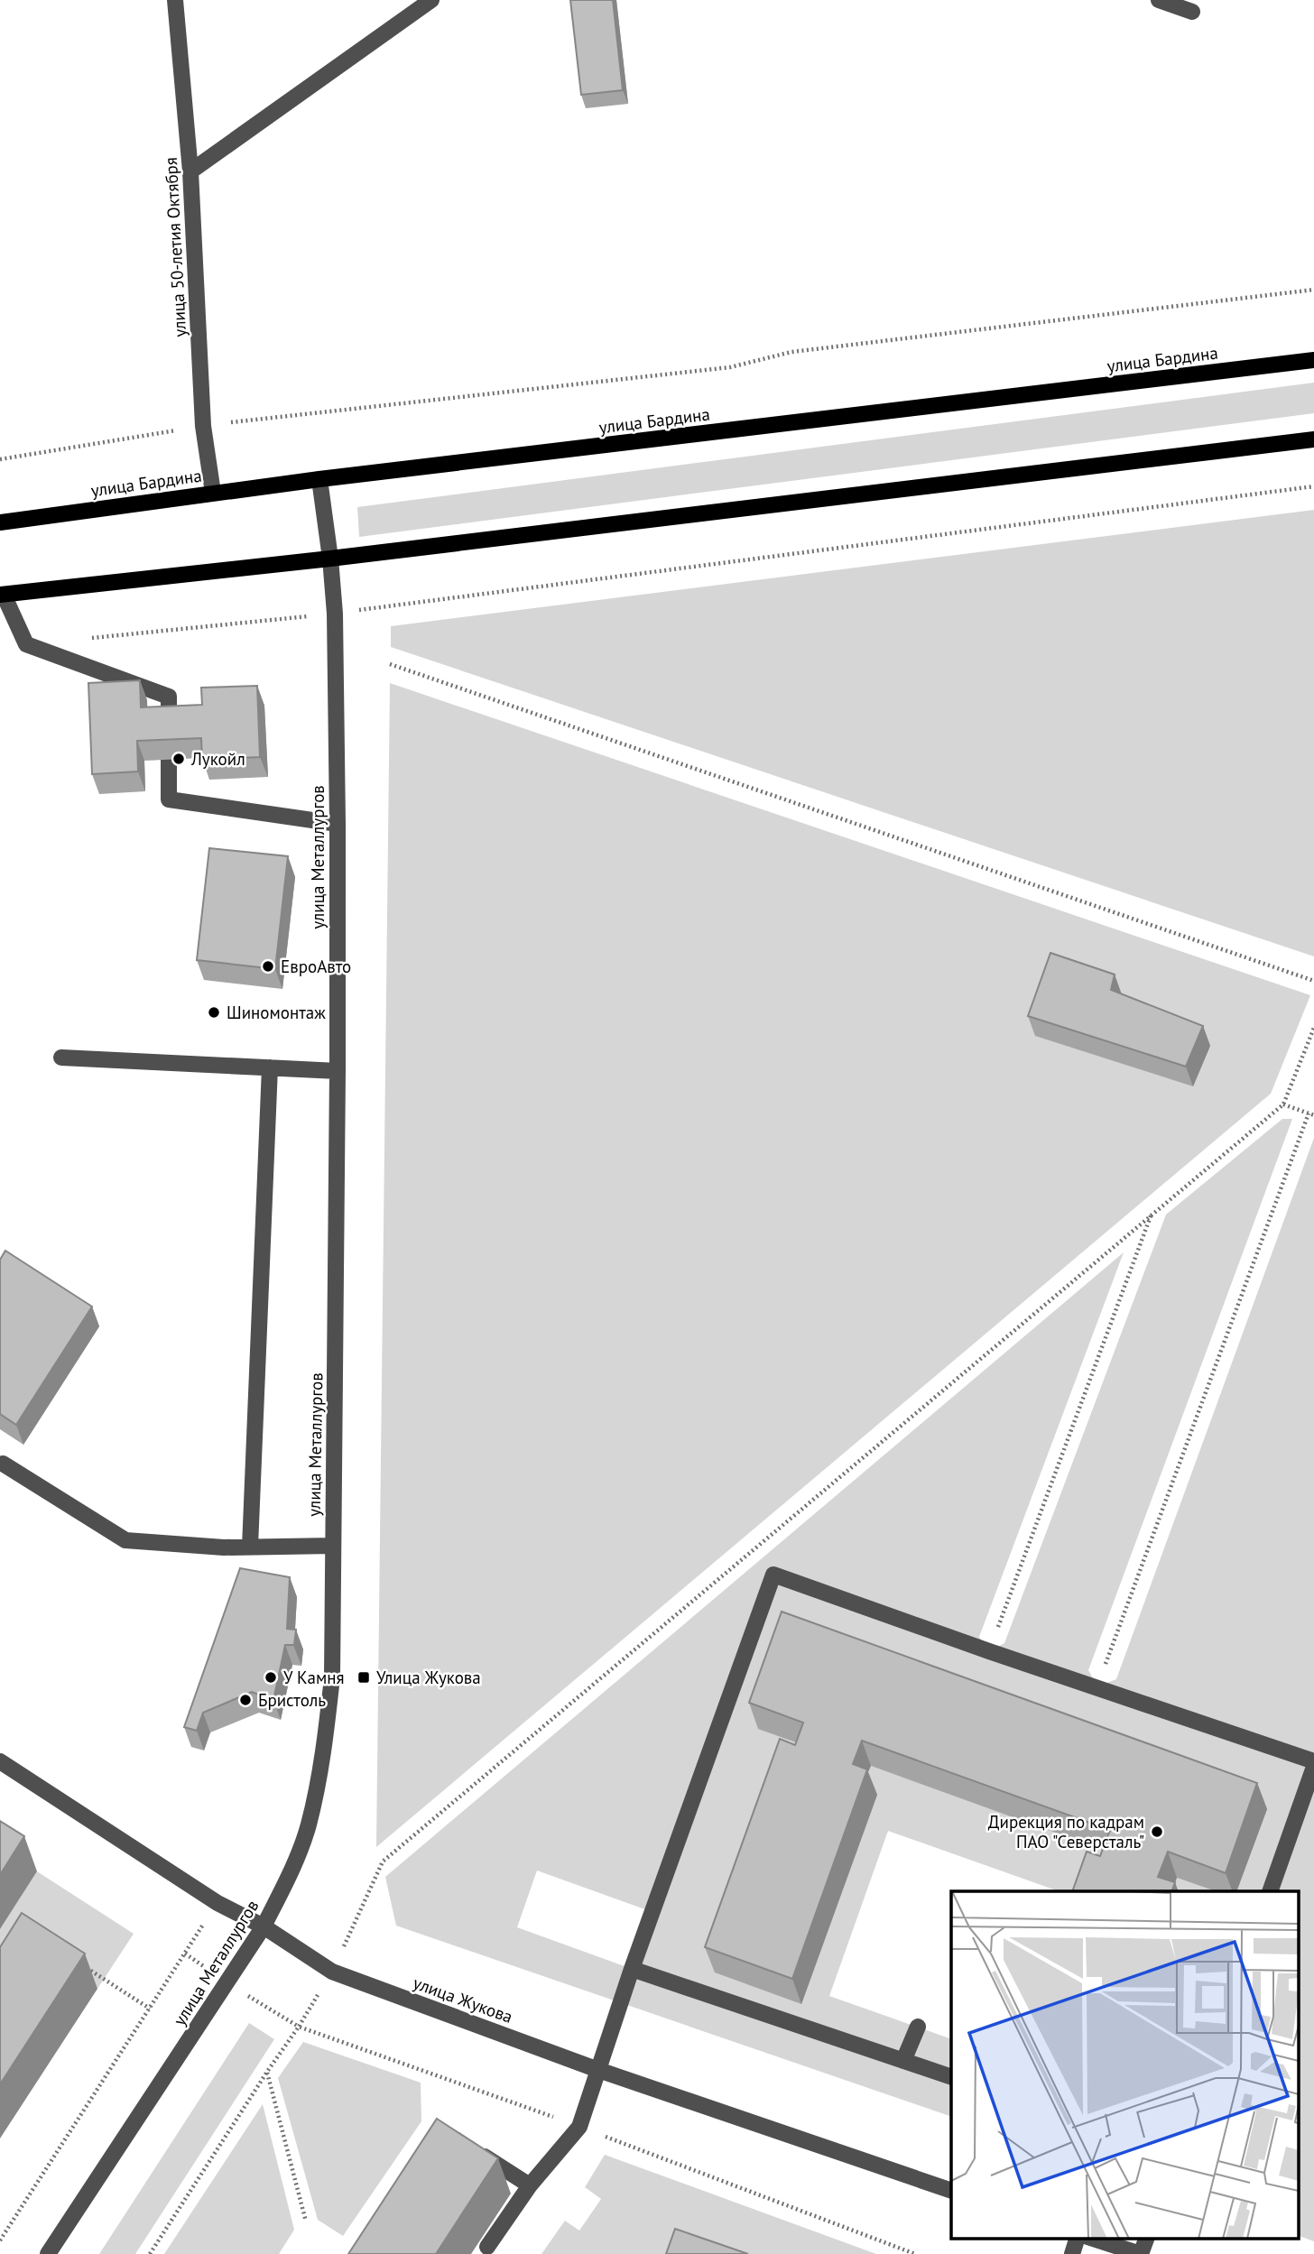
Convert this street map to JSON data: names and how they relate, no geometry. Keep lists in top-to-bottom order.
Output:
{
  "streets": {
    "main road": ["улица Бардина"],
    "street": ["улица 50-летия Октября", "улица Металлургов", "улица Жукова"]
  },
  "crossings": [
    ["улица 50-летия Октября", "улица Бардина"],
    ["улица Бардина", "улица Металлургов"],
    ["улица Металлургов", "улица Жукова"]
  ],
  "places": {
    "other": [
      "Лукойл",
      "ЕвроАвто",
      "Шиномонтаж",
      "У Камня",
      "Бристоль",
      "Дирекция по кадрам ПАО \"Северсталь\""
    ],
    "transit": ["Улица Жукова"]
  }
}
